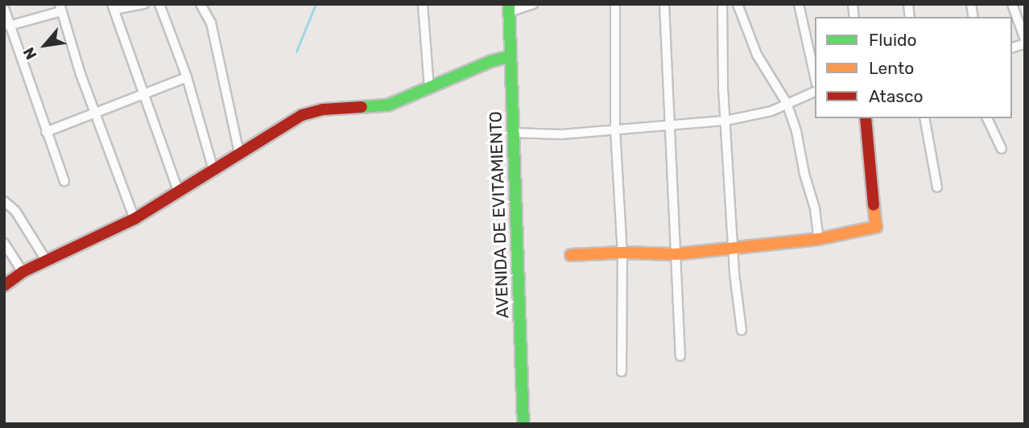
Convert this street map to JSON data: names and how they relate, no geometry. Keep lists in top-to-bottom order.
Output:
{
  "streets": {
    "street": ["AVENIDA DE EVITAMIENTO"]
  },
  "legend": ["Fluido", "Lento", "Atasco"],
  "north": "bottom left"
}
